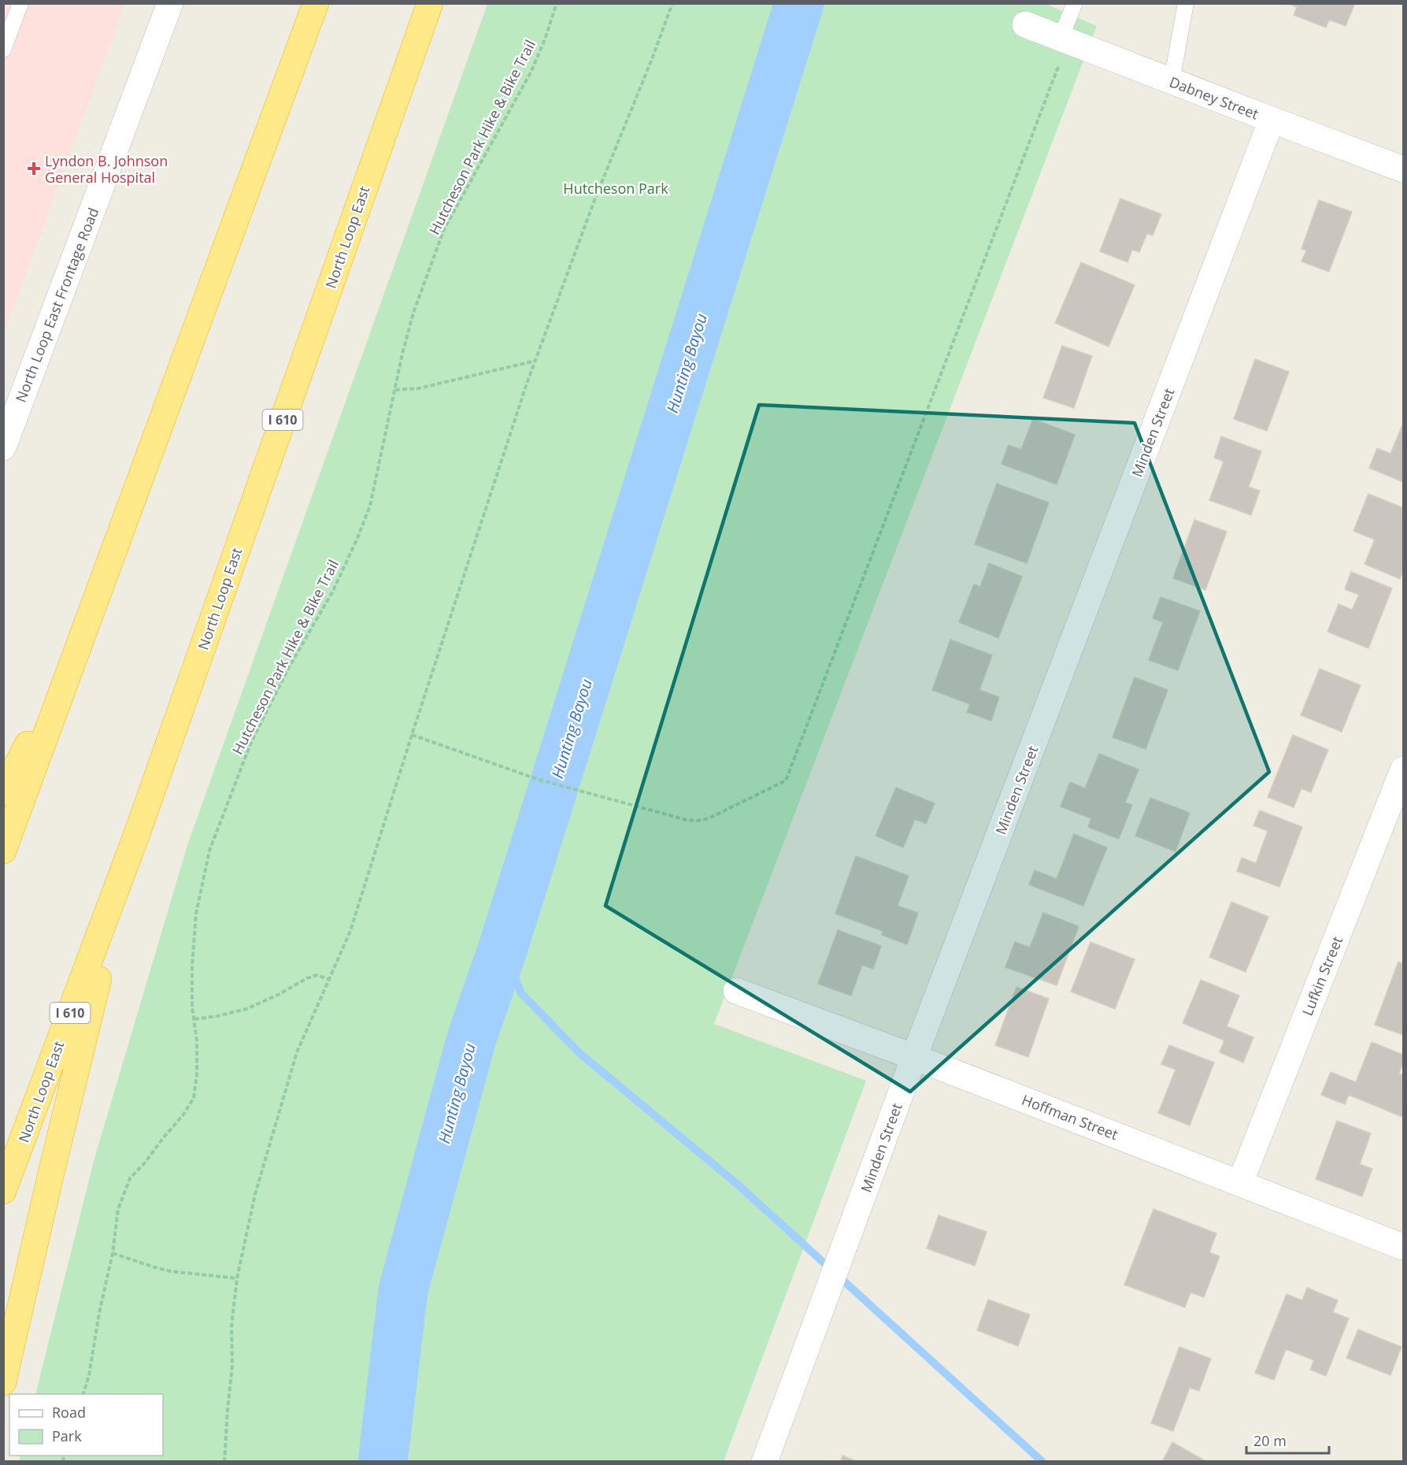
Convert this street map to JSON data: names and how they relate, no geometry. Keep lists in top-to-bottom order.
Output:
{
  "streets": {
    "highway": ["North Loop East", "I 610"],
    "street": [
      "Dabney Street",
      "North Loop East Frontage Road",
      "Minden Street",
      "Lufkin Street",
      "Hoffman Street"
    ],
    "path": ["Hutcheson Park Hike & Bike Trail"]
  },
  "crossings": [
    ["Dabney Street", "Minden Street"],
    ["Minden Street", "Hoffman Street"],
    ["Lufkin Street", "Hoffman Street"]
  ],
  "water": ["Hunting Bayou"],
  "parks": ["Hutcheson Park"],
  "places": {
    "health": ["Lyndon B. Johnson General Hospital"]
  },
  "legend": ["Road", "Park"],
  "scale_bar": "20 m"
}
